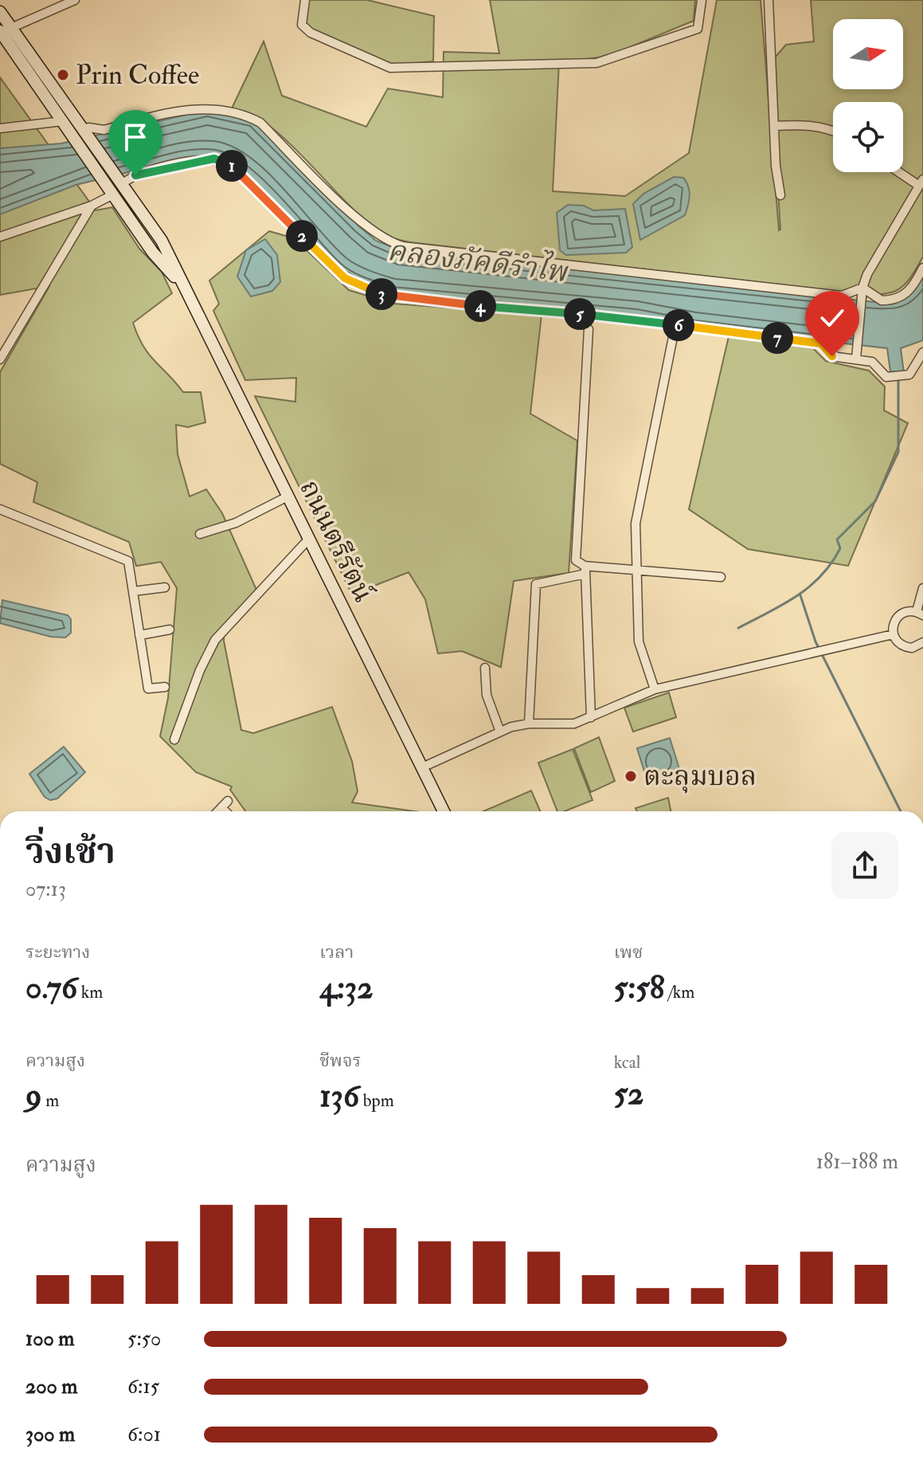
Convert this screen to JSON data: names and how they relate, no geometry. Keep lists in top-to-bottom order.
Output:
{
  "streets": {
    "main road": ["ถนนตรีรัตน์"]
  },
  "water": ["คลองภัคดีรำไพ"],
  "places": ["Prin Coffee", "ตะลุมบอล"],
  "north": "right",
  "page": {
    "pins": [
      "1",
      "2",
      "3",
      "4",
      "5",
      "6",
      "7"
    ],
    "heading": ["วิ่งเช้า", "07:13"],
    "stats": [
      ["ระยะทาง", "0.76 km"],
      ["เวลา", "4:32"],
      ["เพซ", "5:58 /km"],
      ["ความสูง", "9 m"],
      ["ชีพจร", "136 bpm"],
      ["kcal", "52"]
    ],
    "chart": ["ความสูง", "181–188 m"],
    "list": [
      {
        "name": "100 m",
        "note": "5:50"
      },
      {
        "name": "200 m",
        "note": "6:15"
      },
      {
        "name": "300 m",
        "note": "6:01"
      }
    ]
  }
}
